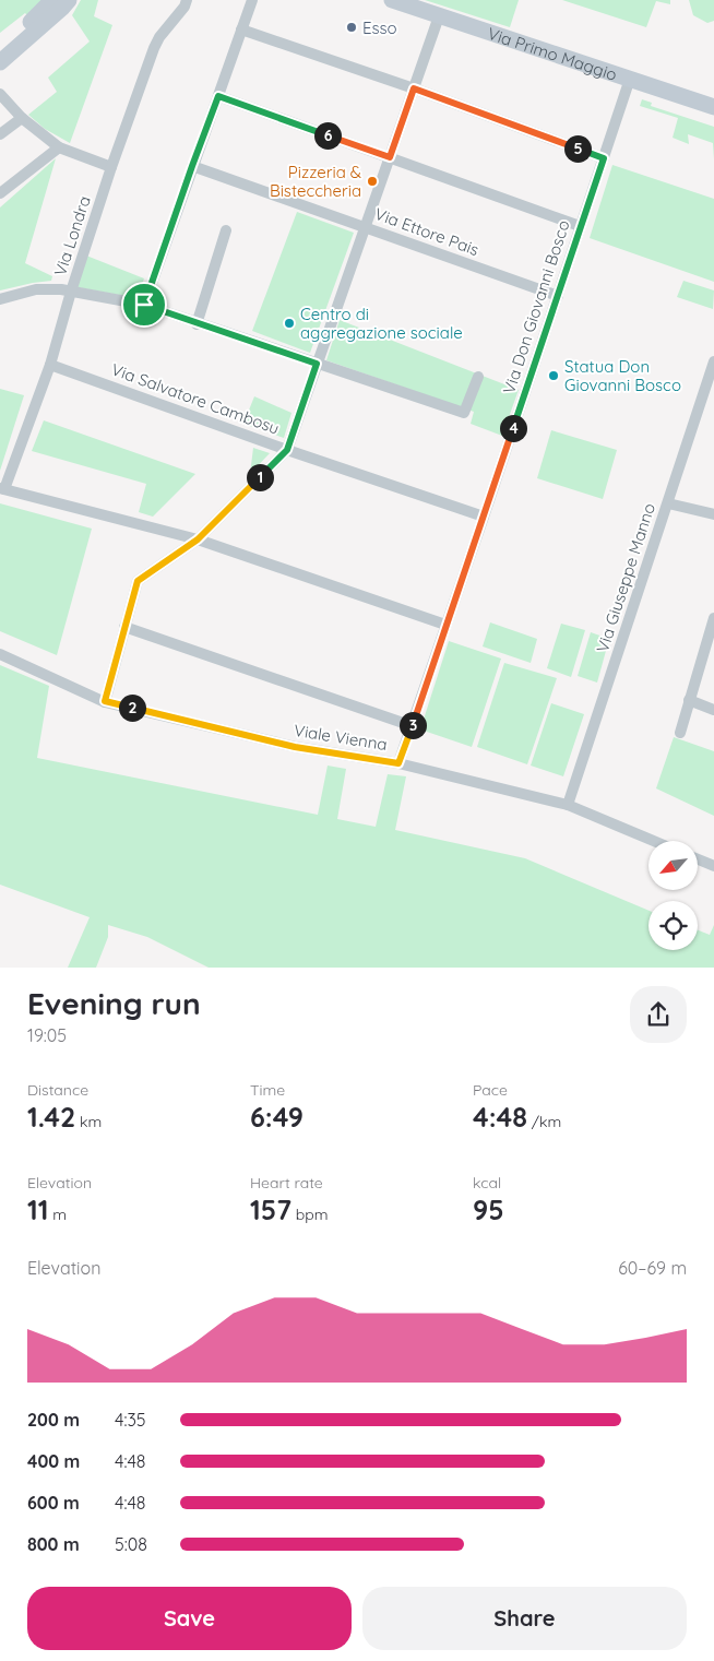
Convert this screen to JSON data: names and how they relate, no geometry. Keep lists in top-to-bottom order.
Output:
{
  "streets": {
    "main road": ["Via Primo Maggio"],
    "street": [
      "Via Ettore Pais",
      "Via Londra",
      "Via Don Giovanni Bosco",
      "Via Salvatore Cambosu",
      "Via Giuseppe Manno",
      "Viale Vienna"
    ]
  },
  "crossings": [
    ["Via Primo Maggio", "Via Don Giovanni Bosco"],
    ["Via Ettore Pais", "Via Don Giovanni Bosco"],
    ["Via Londra", "Via Salvatore Cambosu"],
    ["Via Don Giovanni Bosco", "Via Salvatore Cambosu"],
    ["Via Don Giovanni Bosco", "Viale Vienna"],
    ["Via Giuseppe Manno", "Viale Vienna"]
  ],
  "places": [
    "Esso",
    "Pizzeria & Bisteccheria",
    "Centro di aggregazione sociale",
    "Statua Don Giovanni Bosco"
  ],
  "north": "bottom left",
  "page": {
    "pins": [
      "6",
      "5",
      "4",
      "1",
      "2",
      "3"
    ],
    "heading": ["Evening run", "19:05"],
    "stats": [
      ["Distance", "1.42 km"],
      ["Time", "6:49"],
      ["Pace", "4:48 /km"],
      ["Elevation", "11 m"],
      ["Heart rate", "157 bpm"],
      ["kcal", "95"]
    ],
    "chart": ["Elevation", "60–69 m"],
    "list": [
      {
        "name": "200 m",
        "note": "4:35"
      },
      {
        "name": "400 m",
        "note": "4:48"
      },
      {
        "name": "600 m",
        "note": "4:48"
      },
      {
        "name": "800 m",
        "note": "5:08"
      }
    ],
    "buttons": ["Save", "Share"]
  }
}
